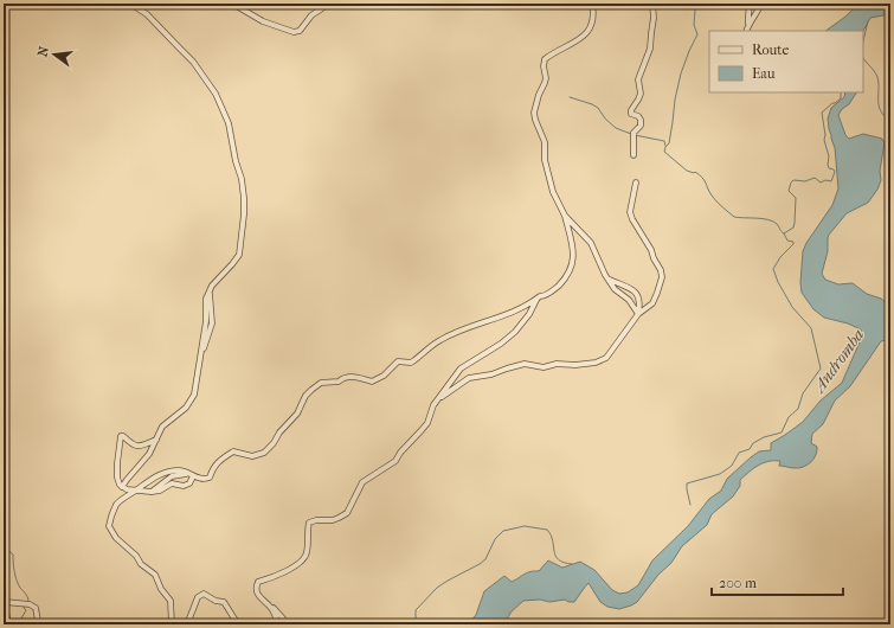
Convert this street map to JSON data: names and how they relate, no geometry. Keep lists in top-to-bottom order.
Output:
{
  "water": ["Andromba"],
  "legend": ["Route", "Eau"],
  "scale_bar": "200 m",
  "north": "left"
}
